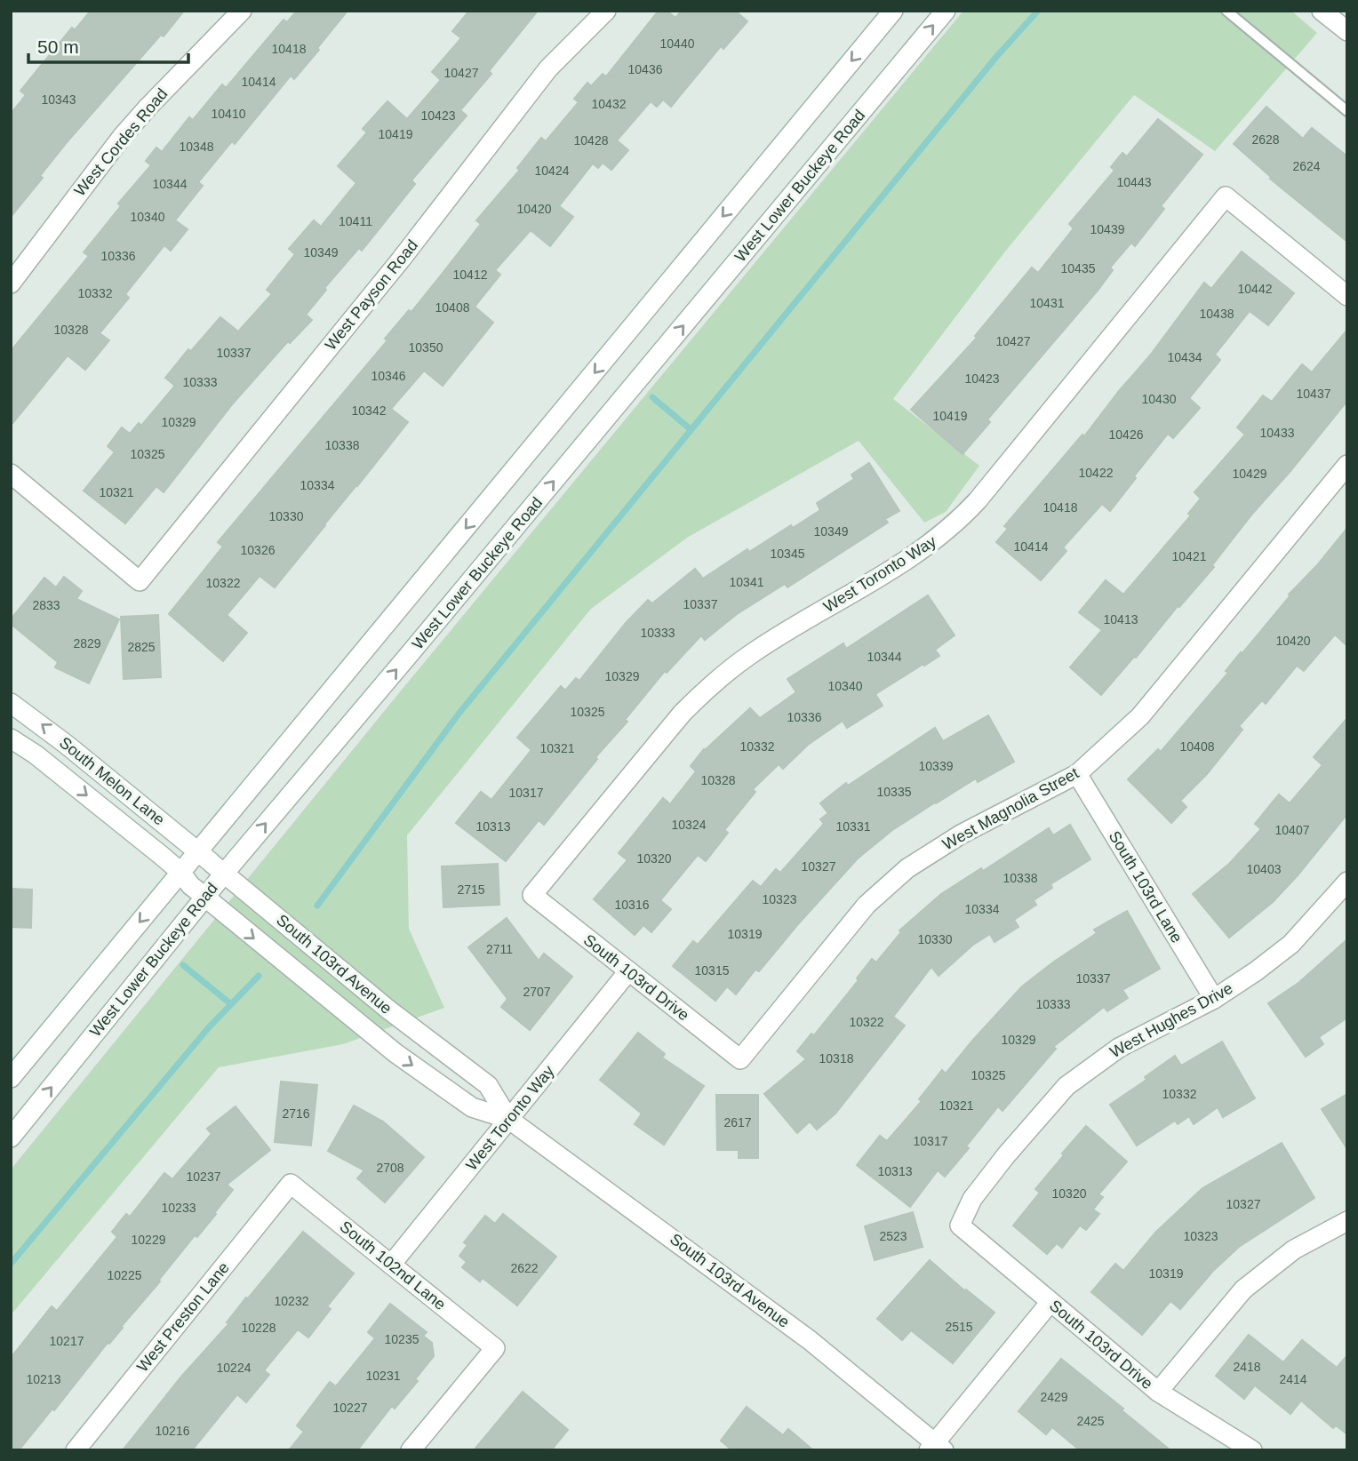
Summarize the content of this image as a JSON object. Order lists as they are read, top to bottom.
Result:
{
  "streets": {
    "street": [
      "West Cordes Road",
      "West Lower Buckeye Road",
      "West Payson Road",
      "West Toronto Way",
      "South Melon Lane",
      "West Magnolia Street",
      "South 103rd Lane",
      "South 103rd Avenue",
      "South 103rd Drive",
      "West Hughes Drive",
      "South 102nd Lane",
      "West Preston Lane"
    ]
  },
  "crossings": [
    ["West Lower Buckeye Road", "South Melon Lane"],
    ["West Lower Buckeye Road", "South 103rd Avenue"],
    ["West Toronto Way", "South 103rd Avenue"],
    ["West Toronto Way", "South 103rd Drive"],
    ["West Toronto Way", "South 102nd Lane"],
    ["South Melon Lane", "South 103rd Avenue"],
    ["West Magnolia Street", "South 103rd Lane"],
    ["West Magnolia Street", "South 103rd Drive"],
    ["South 103rd Lane", "West Hughes Drive"],
    ["South 103rd Drive", "West Hughes Drive"],
    ["South 102nd Lane", "West Preston Lane"]
  ],
  "house_numbers": [
    "10440",
    "10418",
    "10436",
    "10427",
    "10414",
    "10343",
    "10432",
    "10410",
    "10423",
    "10419",
    "2628",
    "10428",
    "10348",
    "2624",
    "10424",
    "10443",
    "10344",
    "10420",
    "10340",
    "10411",
    "10439",
    "10349",
    "10336",
    "10435",
    "10412",
    "10442",
    "10332",
    "10431",
    "10408",
    "10438",
    "10328",
    "10427",
    "10350",
    "10337",
    "10434",
    "10346",
    "10423",
    "10333",
    "10437",
    "10430",
    "10342",
    "10419",
    "10329",
    "10433",
    "10426",
    "10338",
    "10325",
    "10422",
    "10429",
    "10334",
    "10321",
    "10418",
    "10330",
    "10349",
    "10414",
    "10326",
    "10345",
    "10421",
    "10341",
    "10322",
    "10337",
    "2833",
    "10413",
    "10333",
    "10420",
    "2829",
    "2825",
    "10344",
    "10329",
    "10340",
    "10325",
    "10336",
    "10332",
    "10408",
    "10321",
    "10339",
    "10328",
    "10335",
    "10317",
    "10324",
    "10313",
    "10331",
    "10407",
    "10320",
    "10327",
    "10403",
    "10338",
    "2715",
    "10323",
    "10316",
    "10334",
    "10319",
    "10330",
    "2711",
    "10315",
    "10337",
    "2707",
    "10333",
    "10322",
    "10329",
    "10318",
    "10325",
    "10332",
    "10321",
    "2716",
    "2617",
    "10317",
    "2708",
    "10313",
    "10237",
    "10320",
    "10327",
    "10233",
    "2523",
    "10323",
    "10229",
    "2622",
    "10319",
    "10225",
    "10232",
    "2515",
    "10228",
    "10235",
    "10217",
    "2418",
    "10224",
    "10231",
    "10213",
    "2414",
    "2429",
    "10227",
    "2425",
    "10216"
  ],
  "scale_bar": "50 m"
}
